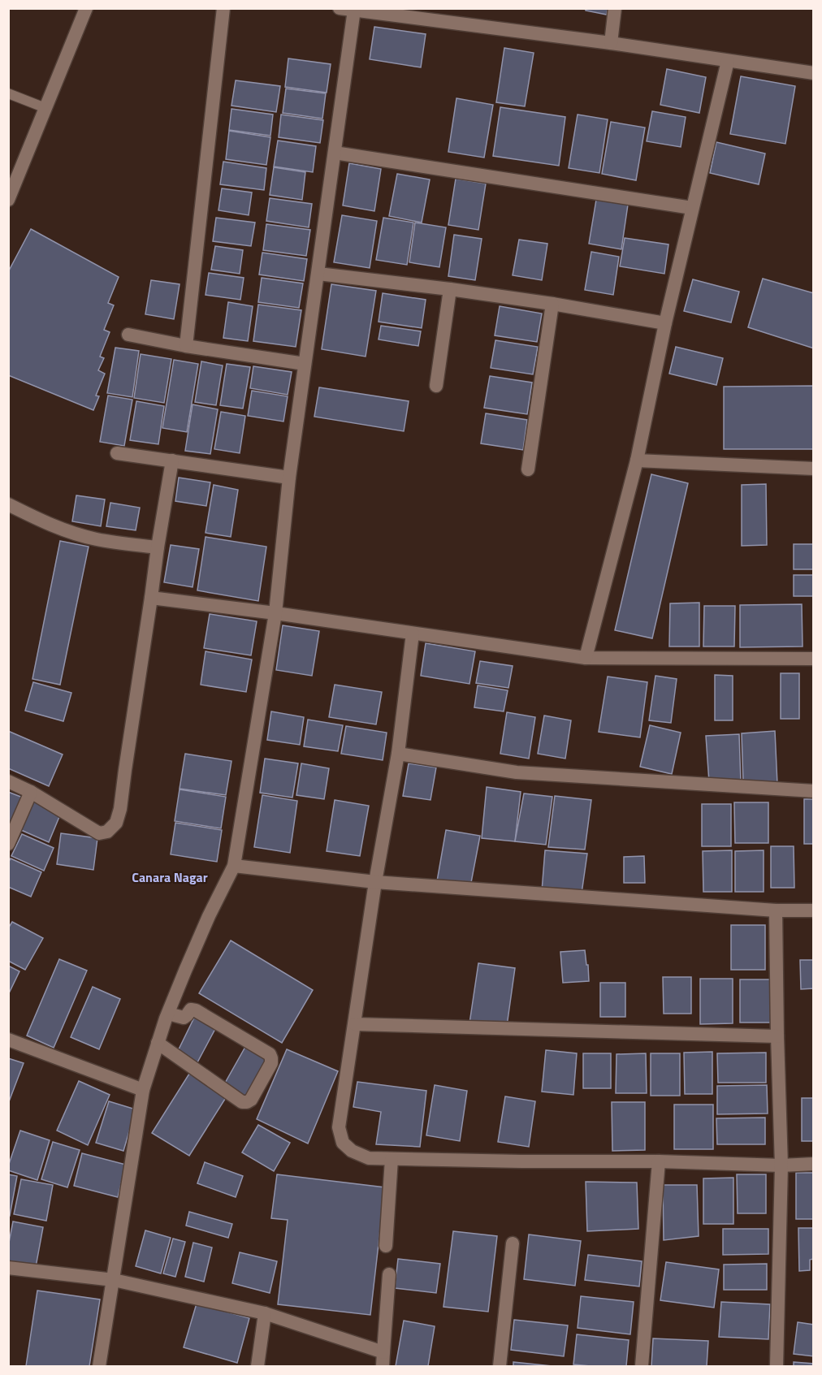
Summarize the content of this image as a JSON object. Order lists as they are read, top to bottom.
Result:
{
  "districts": ["Canara Nagar"]
}
